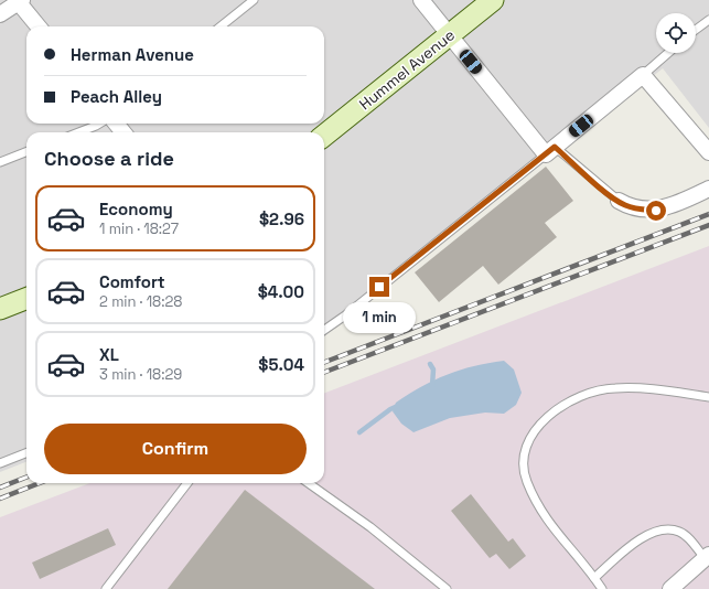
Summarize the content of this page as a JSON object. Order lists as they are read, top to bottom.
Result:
{
  "streets": {
    "main road": ["Hummel Avenue"]
  },
  "page": {
    "banner": ["Herman Avenue", "Peach Alley"],
    "heading": "Choose a ride",
    "list": [
      {
        "name": "Economy",
        "note": "1 min · 18:27",
        "value": "$2.96"
      },
      {
        "name": "Comfort",
        "note": "2 min · 18:28",
        "value": "$4.00"
      },
      {
        "name": "XL",
        "note": "3 min · 18:29",
        "value": "$5.04"
      }
    ],
    "bubble": "1 min",
    "buttons": "Confirm"
  }
}
